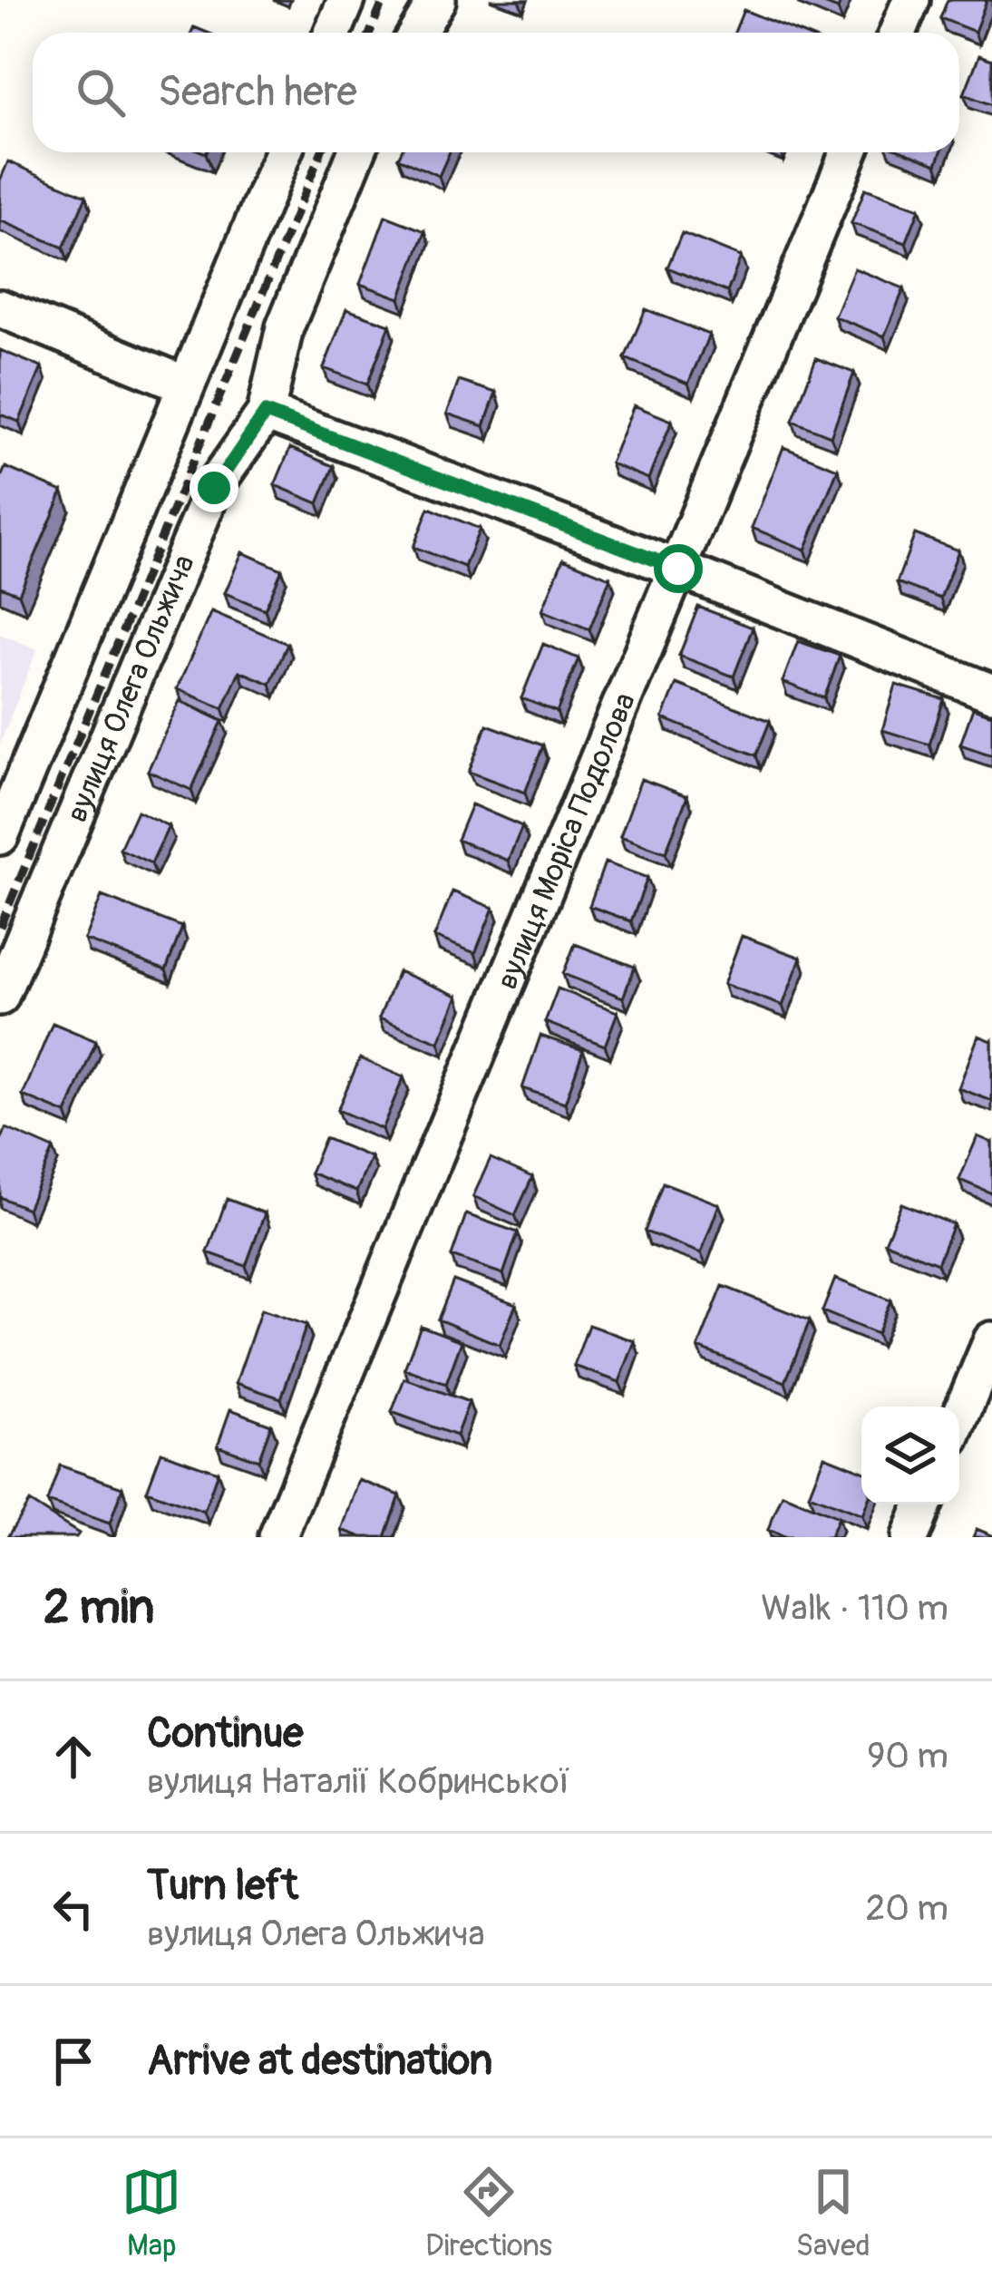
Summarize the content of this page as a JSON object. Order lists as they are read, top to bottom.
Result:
{
  "streets": {
    "street": ["вулиця Олега Ольжича", "вулиця Моріса Подолова"]
  },
  "page": {
    "search": "Search here",
    "heading": ["2 min", "Walk · 110 m"],
    "list": [
      ["Continue", "вулиця Наталії Кобринської", "90 m"],
      ["Turn left", "вулиця Олега Ольжича", "20 m"],
      "Arrive at destination"
    ],
    "nav": ["Map", "Directions", "Saved"]
  }
}
